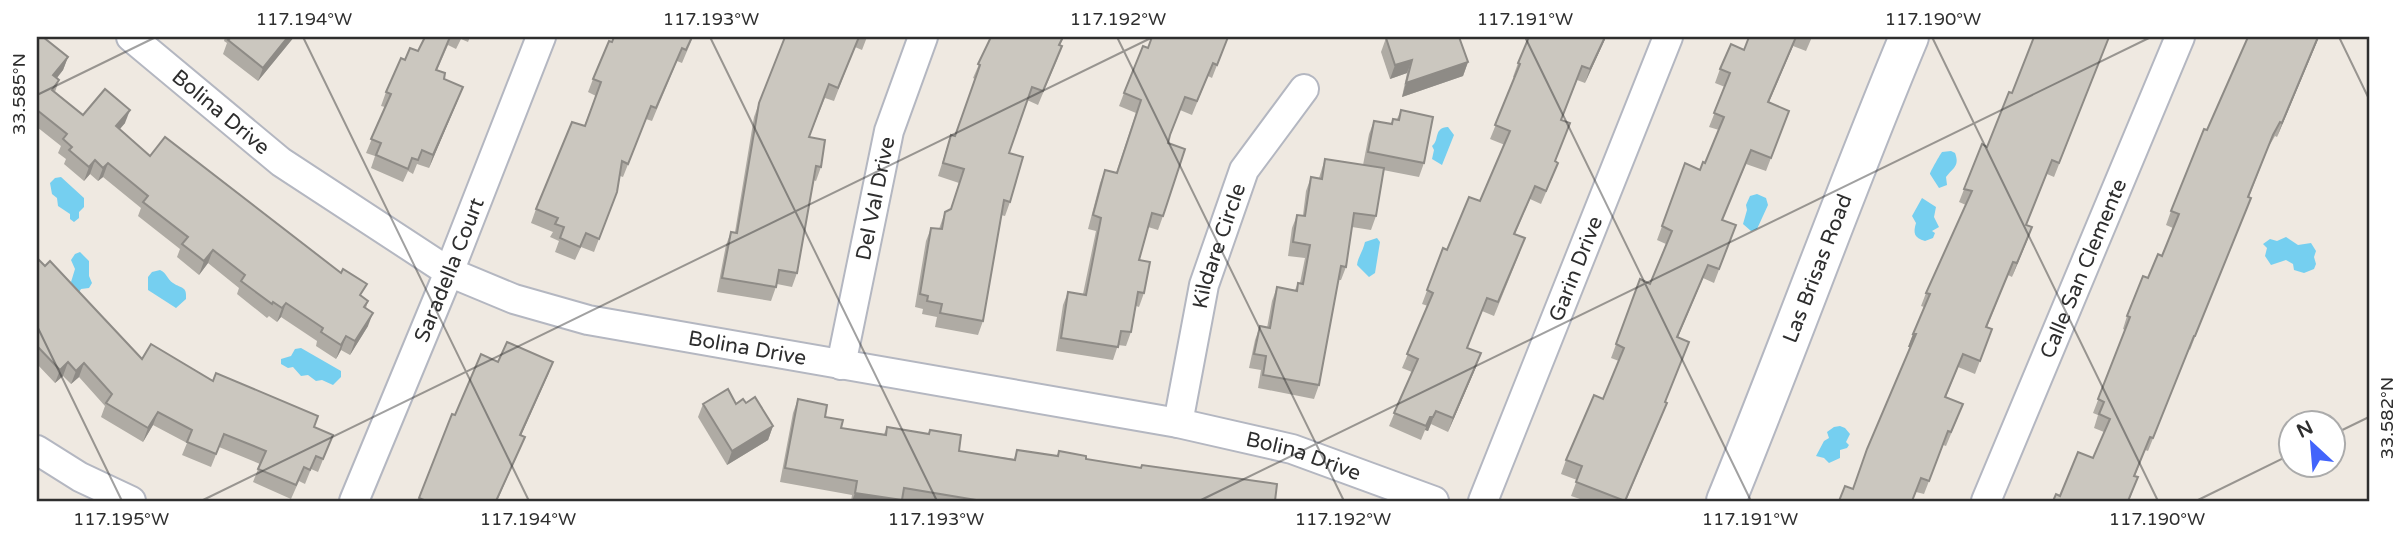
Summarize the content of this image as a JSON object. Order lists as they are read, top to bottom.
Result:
{
  "streets": {
    "street": [
      "Bolina Drive",
      "Del Val Drive",
      "Kildare Circle",
      "Garin Drive",
      "Las Brisas Road",
      "Calle San Clemente",
      "Saradella Court"
    ]
  },
  "crossings": [
    ["Bolina Drive", "Del Val Drive"],
    ["Bolina Drive", "Kildare Circle"],
    ["Bolina Drive", "Saradella Court"]
  ],
  "north": "top left",
  "coordinates": [
    "117.194°W",
    "117.193°W",
    "117.192°W",
    "117.191°W",
    "117.190°W",
    "33.585°N",
    "33.582°N",
    "117.195°W"
  ]
}
